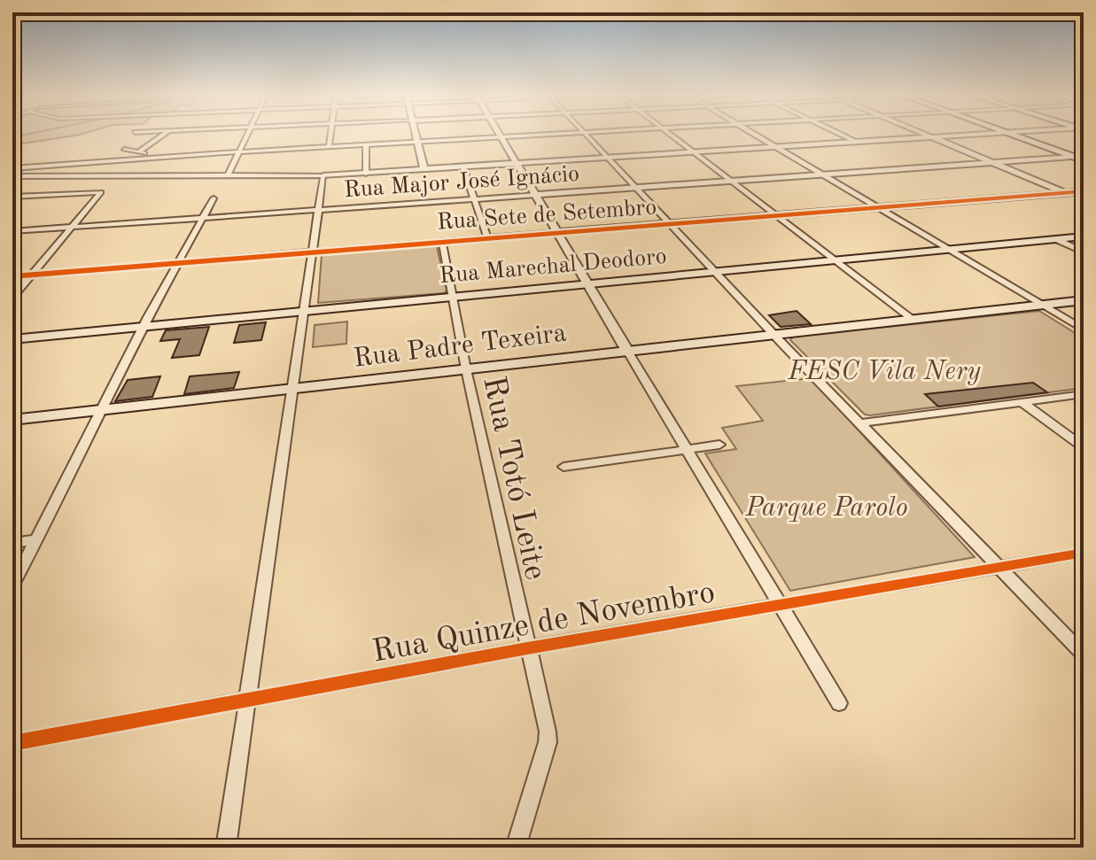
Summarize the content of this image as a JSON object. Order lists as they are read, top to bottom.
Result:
{
  "streets": {
    "main road": ["Rua Marechal Deodoro", "Rua Padre Texeira"],
    "street": [
      "Rua Major José Ignácio",
      "Rua Sete de Setembro",
      "Rua Totó Leite",
      "Rua Quinze de Novembro"
    ]
  },
  "crossings": [
    ["Rua Sete de Setembro", "Rua Totó Leite"],
    ["Rua Marechal Deodoro", "Rua Totó Leite"],
    ["Rua Padre Texeira", "Rua Totó Leite"],
    ["Rua Totó Leite", "Rua Quinze de Novembro"]
  ],
  "parks": ["FESC Vila Nery", "Parque Parolo"]
}
